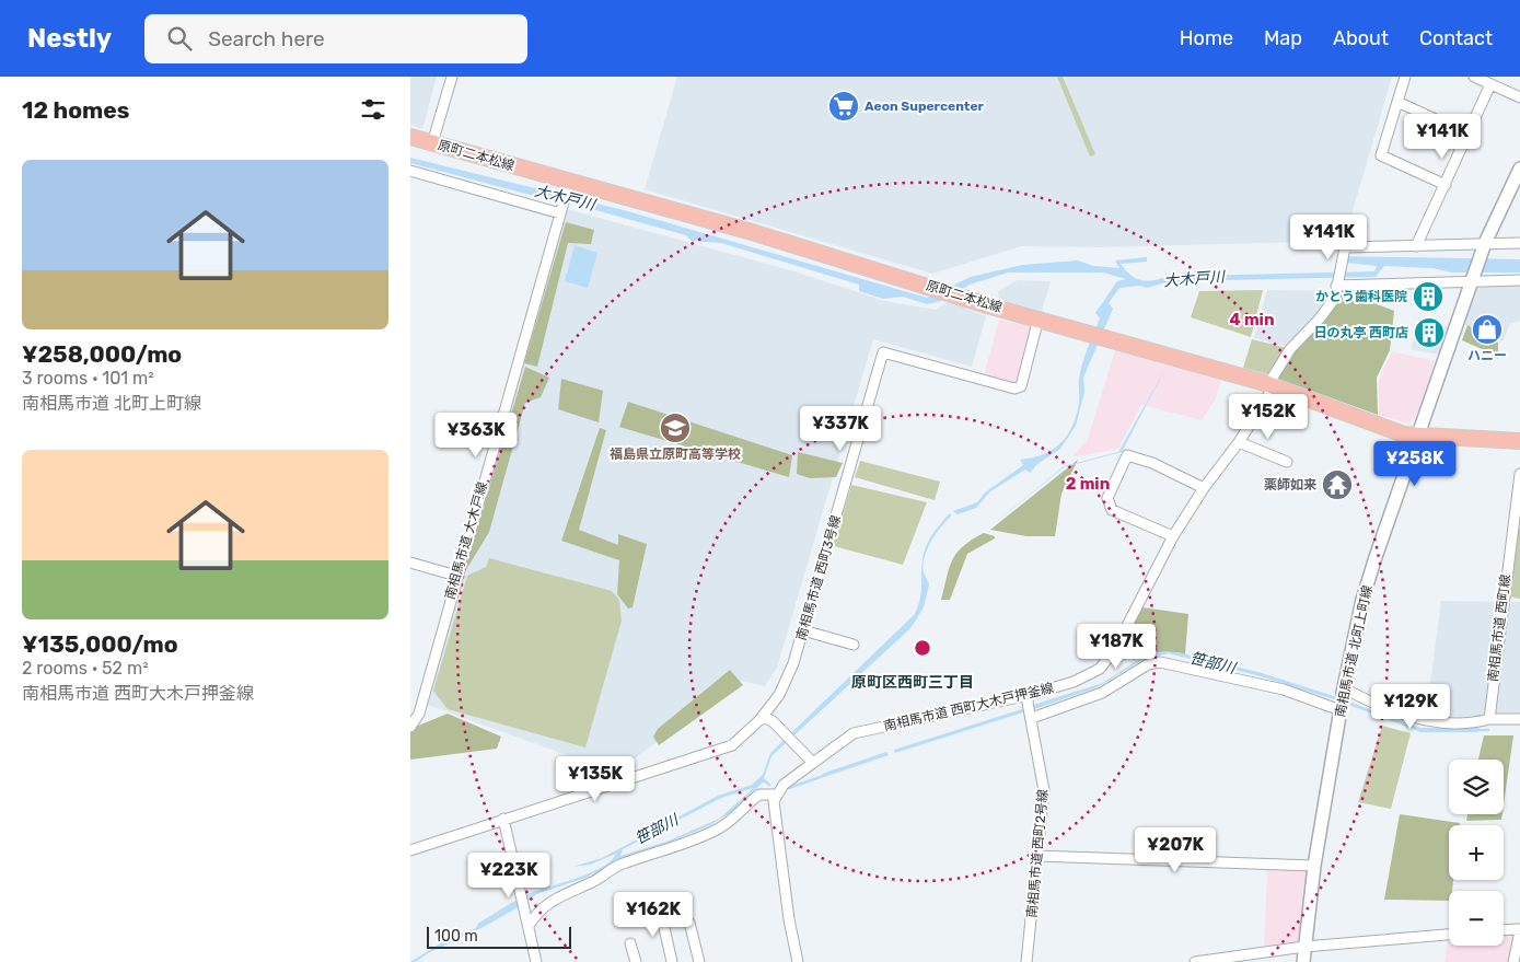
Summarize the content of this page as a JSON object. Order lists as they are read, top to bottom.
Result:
{
  "streets": {
    "main road": ["原町二本松線"],
    "street": [
      "南相馬市道 大木戸線",
      "南相馬市道 西町3号線",
      "南相馬市道 西町線",
      "南相馬市道 北町上町線",
      "南相馬市道 西町大木戸押釜線",
      "南相馬市道 西町2号線"
    ]
  },
  "crossings": [
    ["原町二本松線", "南相馬市道 大木戸線"],
    ["原町二本松線", "南相馬市道 西町3号線"],
    ["原町二本松線", "南相馬市道 北町上町線"],
    ["原町二本松線", "南相馬市道 西町大木戸押釜線"],
    ["南相馬市道 西町大木戸押釜線", "南相馬市道 西町2号線"]
  ],
  "districts": ["原町区西町三丁目"],
  "water": ["大木戸川", "笹部川"],
  "places": {
    "supermarket": ["Aeon Supercenter"],
    "building": ["かとう歯科医院", "日の丸亭 西町店"],
    "shop": ["ハニー"],
    "school or university": ["福島県立原町高等学校"],
    "temple": ["薬師如来"]
  },
  "scale_bar": "100 m",
  "page": {
    "header": "Nestly",
    "search": "Search here",
    "nav": [
      "Home",
      "Map",
      "About",
      "Contact"
    ],
    "heading": "12 homes",
    "price": [
      "¥141K",
      "¥141K",
      "¥152K",
      "¥337K",
      "¥363K",
      "¥258K",
      "¥187K",
      "¥129K",
      "¥135K",
      "¥207K",
      "¥223K",
      "¥162K"
    ],
    "list": [
      {
        "name": "¥258,000/mo",
        "note": "3 rooms · 101 m² · 南相馬市道 北町上町線"
      },
      {
        "name": "¥135,000/mo",
        "note": "2 rooms · 52 m² · 南相馬市道 西町大木戸押釜線"
      }
    ],
    "map_buttons": ["+", "−"],
    "scale": "100 m"
  },
  "rings": ["4 min", "2 min"]
}
